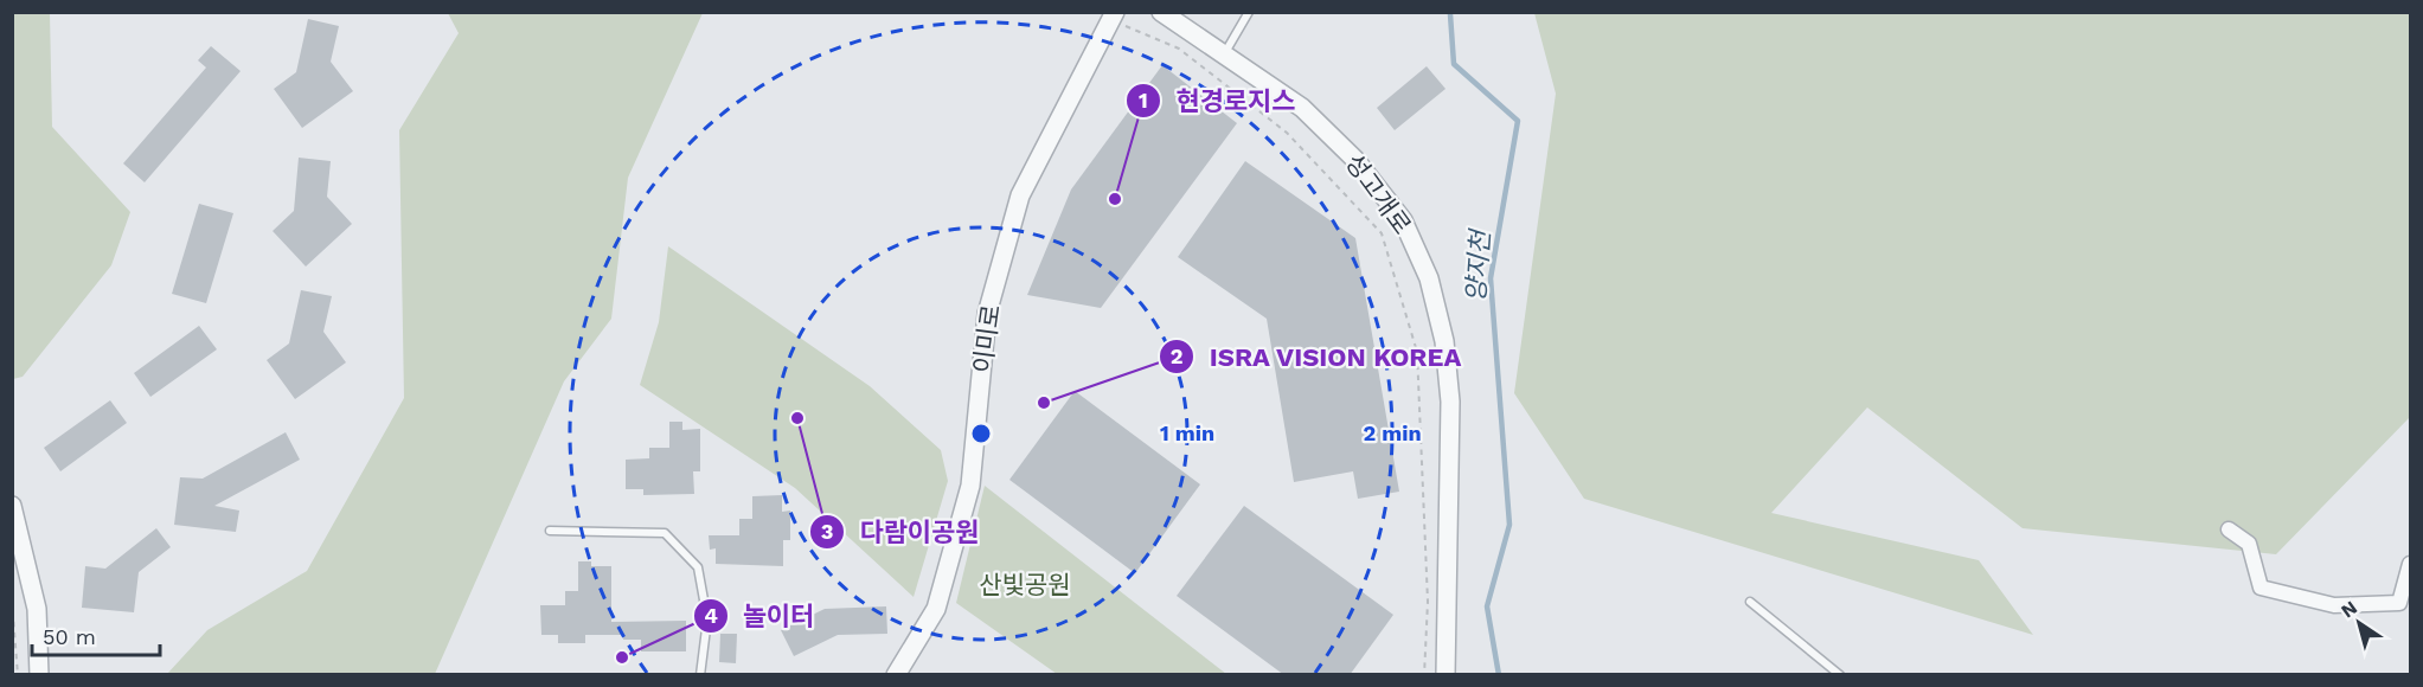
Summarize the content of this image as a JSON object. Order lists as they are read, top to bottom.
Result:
{
  "streets": {
    "street": ["성고개로", "이미로"]
  },
  "water": ["양지천"],
  "parks": ["산빛공원"],
  "places": [
    "현경로지스",
    "ISRA VISION KOREA",
    "다람이공원",
    "놀이터"
  ],
  "scale_bar": "50 m",
  "north": "top left",
  "rings": ["1 min", "2 min"]
}
